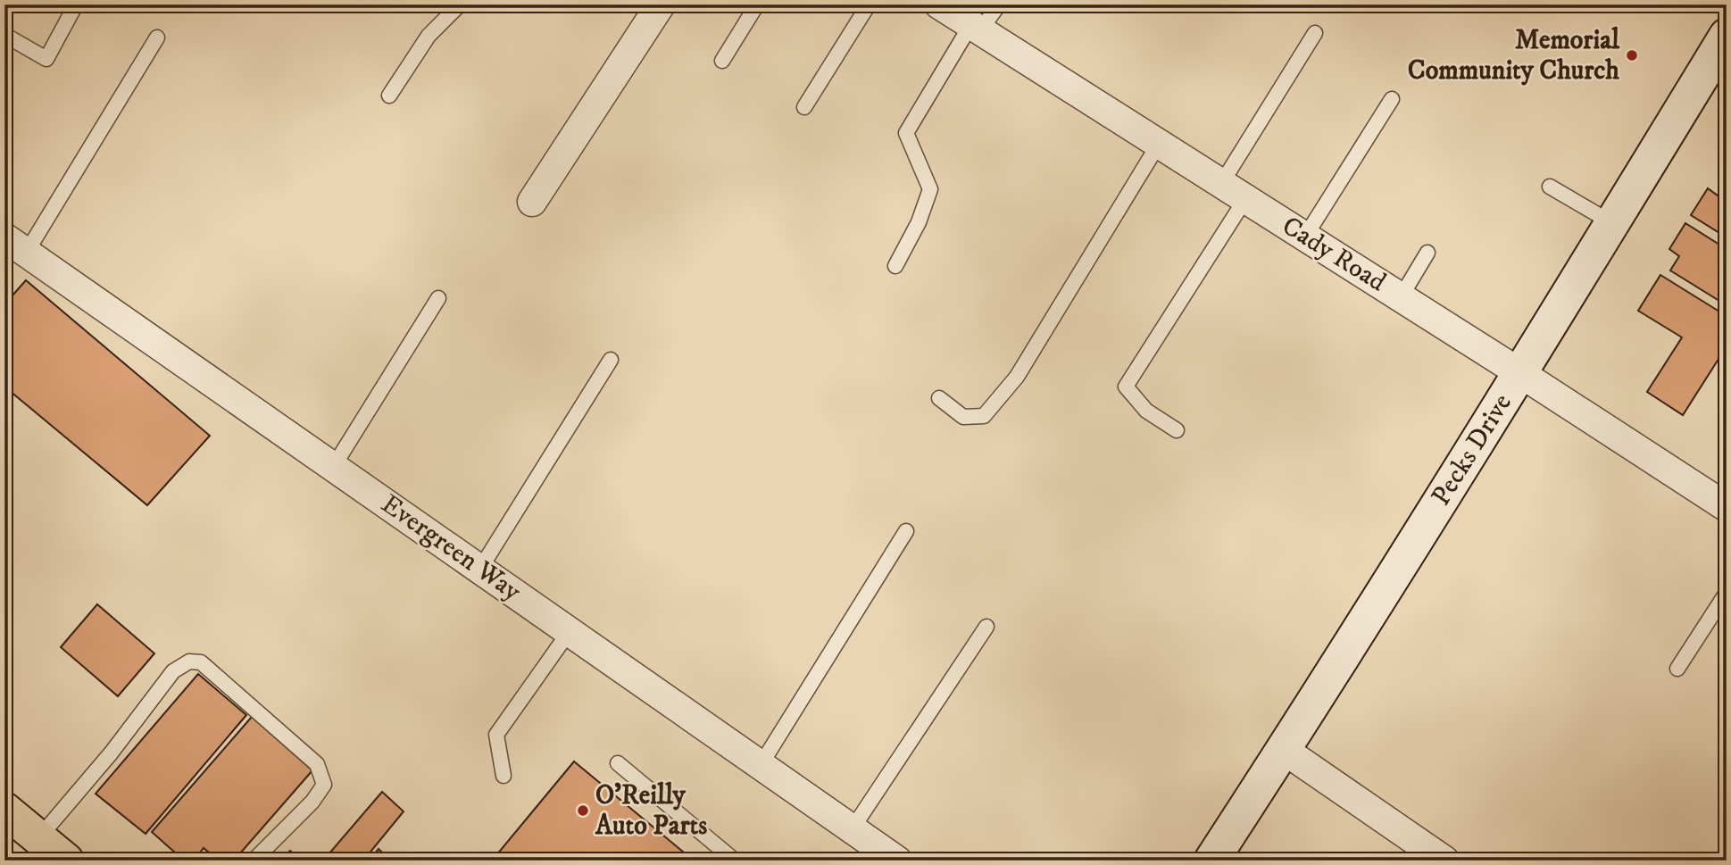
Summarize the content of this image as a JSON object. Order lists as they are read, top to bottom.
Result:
{
  "streets": {
    "street": ["Cady Road", "Pecks Drive", "Evergreen Way"]
  },
  "crossings": [
    ["Cady Road", "Pecks Drive"]
  ],
  "places": ["Memorial Community Church", "O'Reilly Auto Parts"]
}
